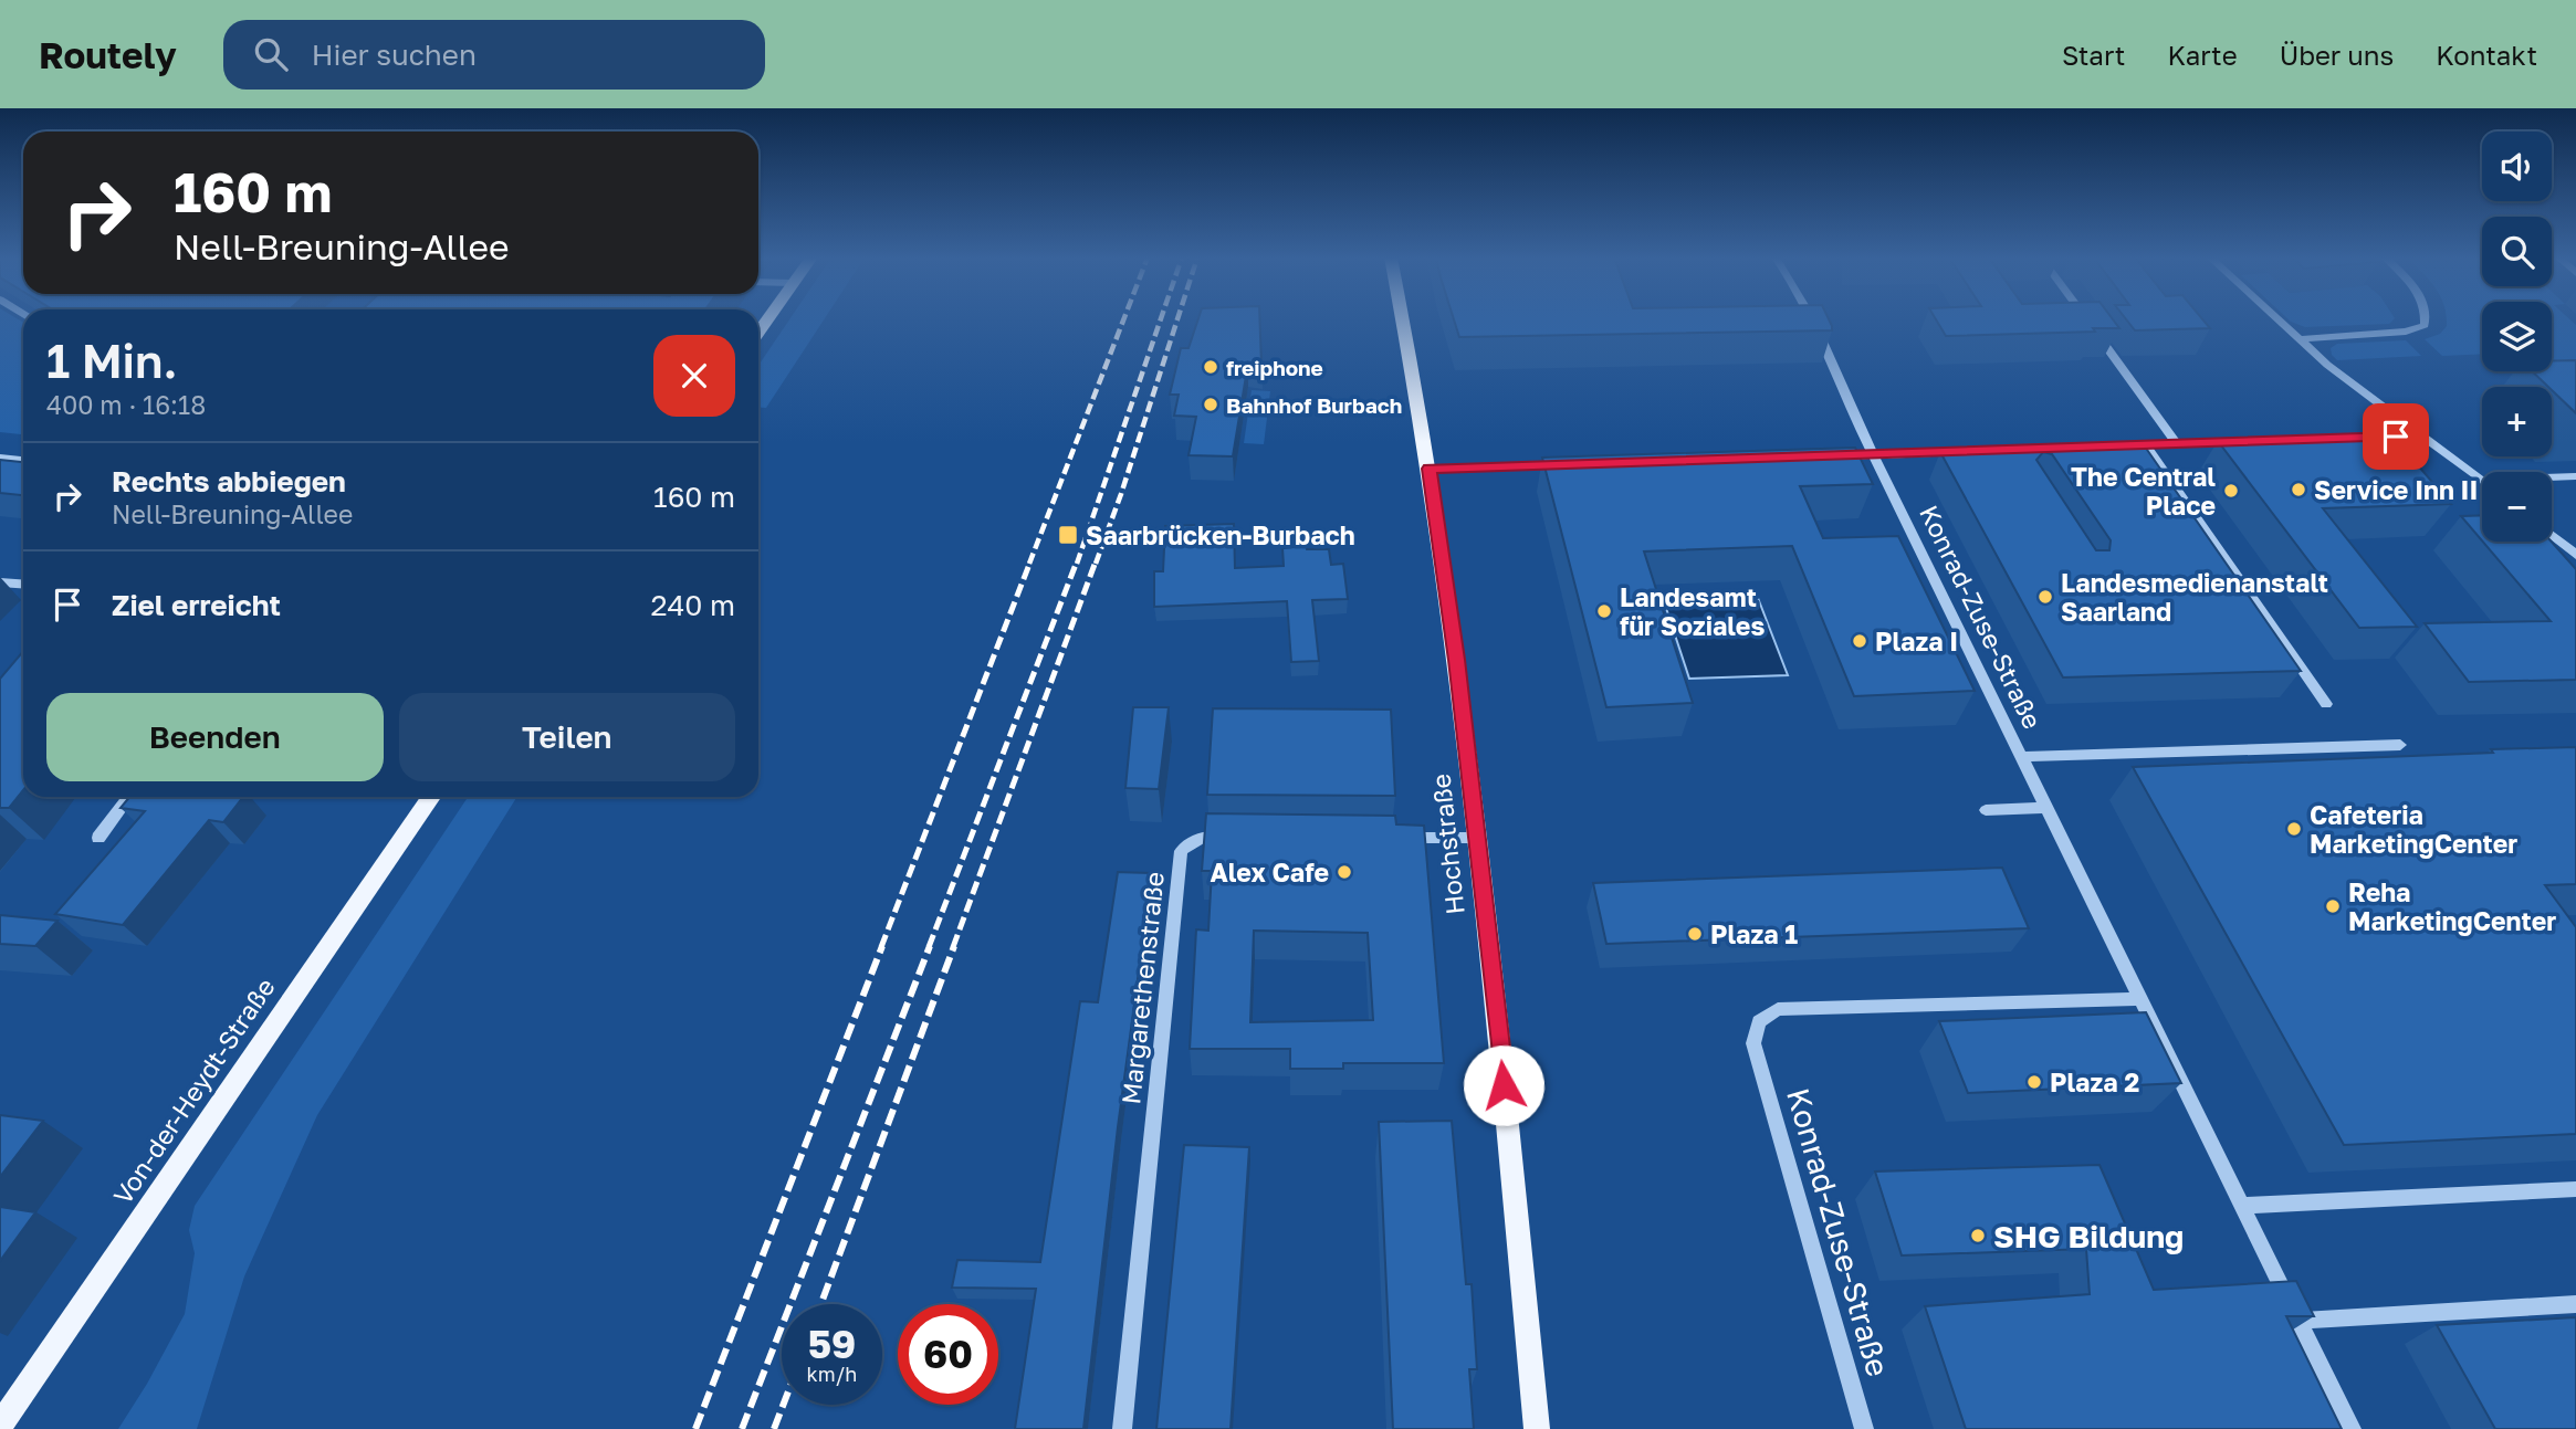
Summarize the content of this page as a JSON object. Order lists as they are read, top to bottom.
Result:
{
  "streets": {
    "main road": ["Hochstraße", "Von-der-Heydt-Straße"],
    "street": ["Konrad-Zuse-Straße", "Margarethenstraße"]
  },
  "places": {
    "other": [
      "freiphone",
      "Bahnhof Burbach",
      "Service Inn II",
      "The Central Place",
      "Landesmedienanstalt Saarland",
      "Landesamt für Soziales",
      "Plaza I",
      "Cafeteria MarketingCenter",
      "Alex Cafe",
      "Reha MarketingCenter",
      "Plaza 1",
      "Plaza 2",
      "SHG Bildung"
    ],
    "transit": ["Saarbrücken-Burbach"]
  },
  "page": {
    "header": "Routely",
    "search": "Hier suchen",
    "nav": [
      "Start",
      "Karte",
      "Über uns",
      "Kontakt"
    ],
    "map_buttons": ["+", "−"],
    "turn": ["160 m", "Nell-Breuning-Allee"],
    "heading": ["1 Min.", "400 m · 16:18"],
    "list": [
      {
        "name": "Rechts abbiegen",
        "note": "Nell-Breuning-Allee",
        "value": "160 m"
      },
      {
        "name": "Ziel erreicht",
        "value": "240 m"
      }
    ],
    "buttons": ["Beenden", "Teilen"],
    "speed": "59 km/h",
    "limit": "60"
  }
}
